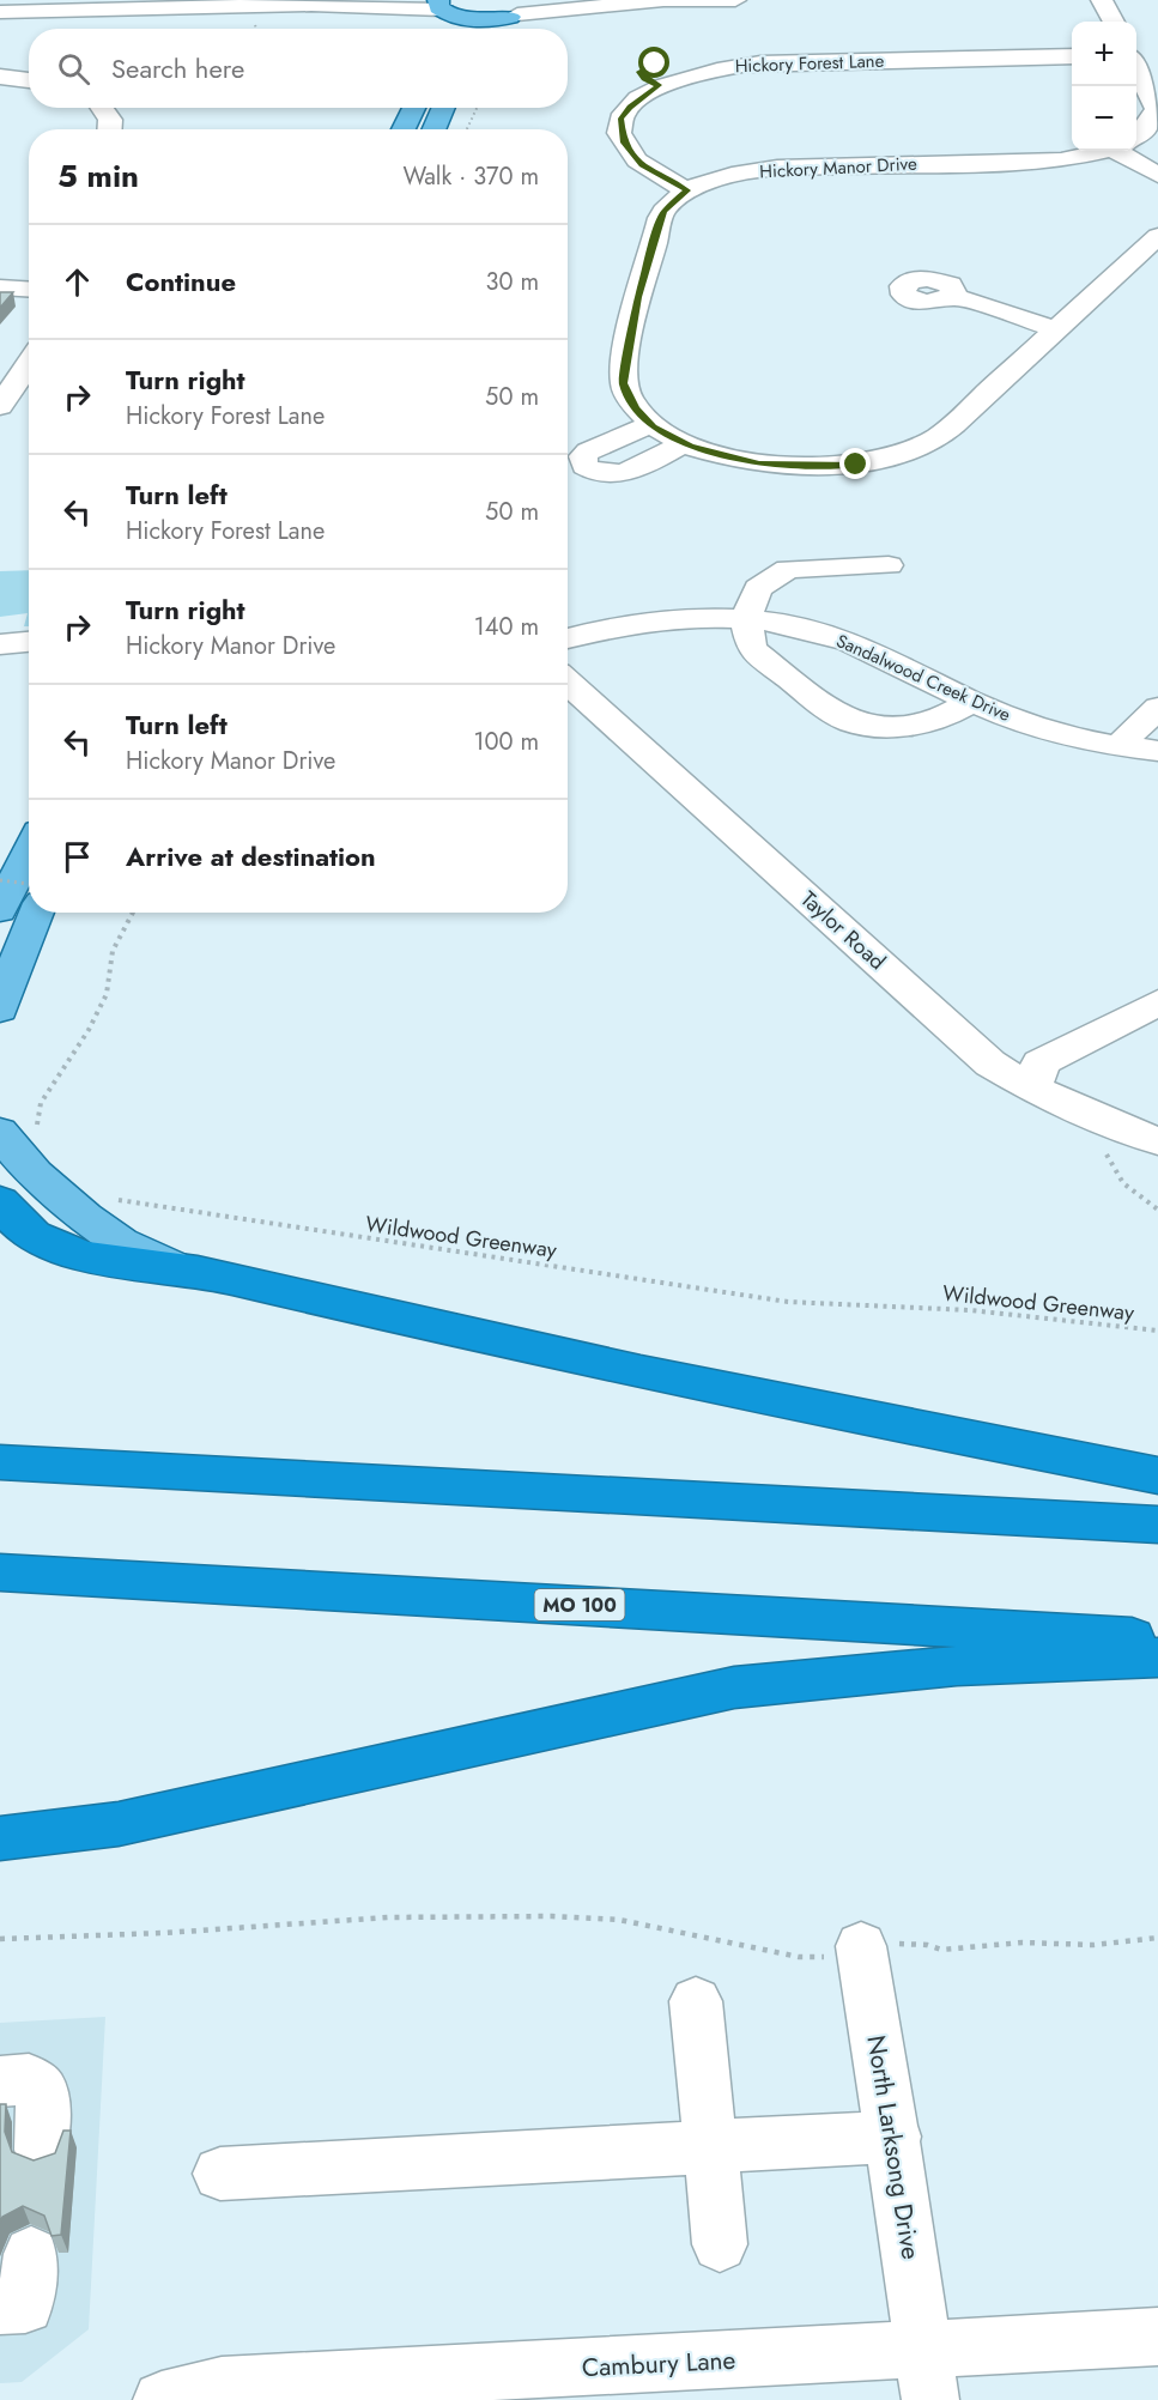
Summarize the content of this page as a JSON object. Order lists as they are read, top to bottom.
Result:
{
  "streets": {
    "highway": ["MO 100"],
    "street": [
      "Hickory Forest Lane",
      "Hickory Manor Drive",
      "Sandalwood Creek Drive",
      "Taylor Road",
      "North Larksong Drive",
      "Cambury Lane"
    ],
    "path": ["Wildwood Greenway"]
  },
  "crossings": [
    ["Hickory Forest Lane", "Hickory Manor Drive"],
    ["North Larksong Drive", "Cambury Lane"]
  ],
  "page": {
    "map_buttons": ["+", "−"],
    "search": "Search here",
    "heading": ["5 min", "Walk · 370 m"],
    "list": [
      ["Continue", "30 m"],
      ["Turn right", "Hickory Forest Lane", "50 m"],
      ["Turn left", "Hickory Forest Lane", "50 m"],
      ["Turn right", "Hickory Manor Drive", "140 m"],
      ["Turn left", "Hickory Manor Drive", "100 m"],
      "Arrive at destination"
    ]
  }
}
